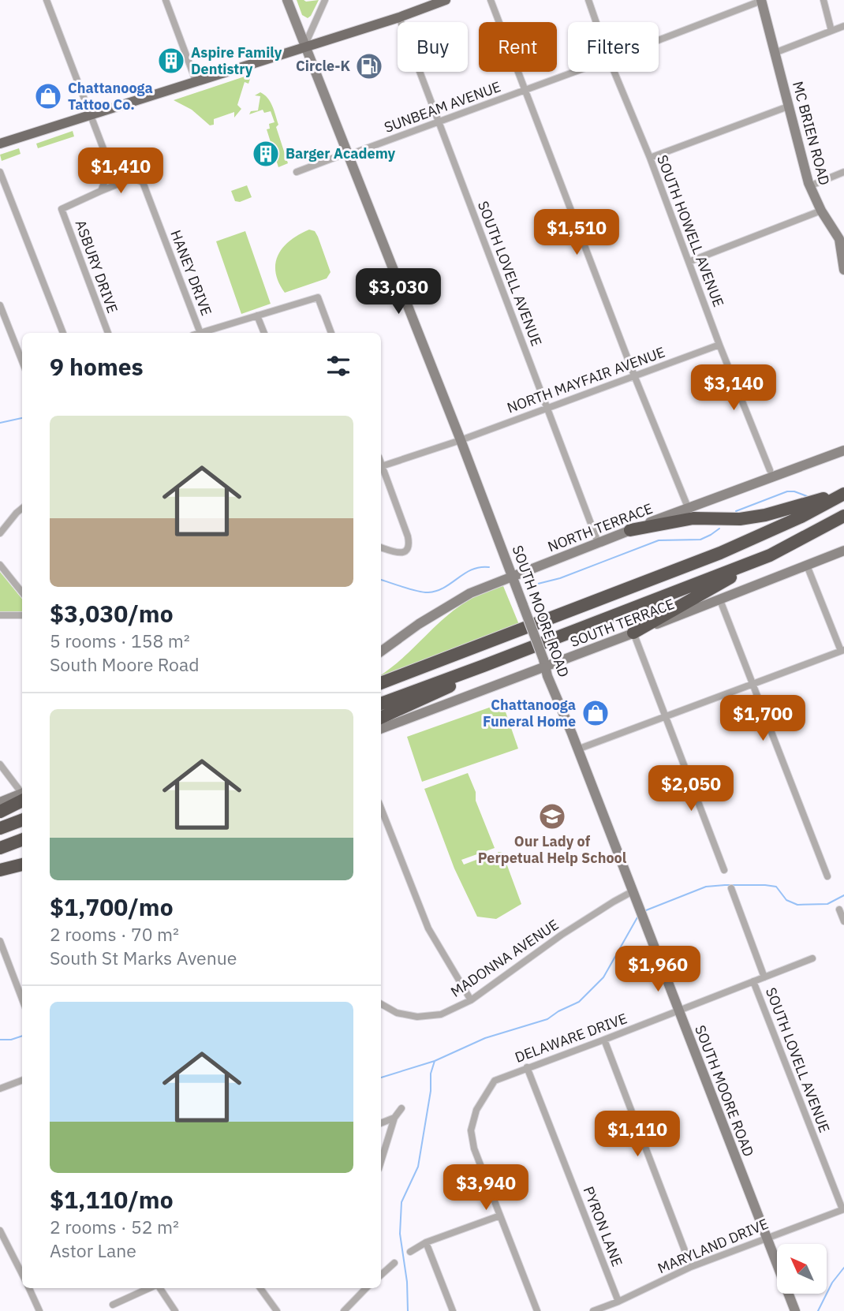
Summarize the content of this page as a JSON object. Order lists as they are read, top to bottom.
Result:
{
  "streets": {
    "main road": [
      "MC BRIEN ROAD",
      "NORTH TERRACE",
      "SOUTH MOORE ROAD",
      "SOUTH TERRACE"
    ],
    "street": [
      "SUNBEAM AVENUE",
      "SOUTH HOWELL AVENUE",
      "ASBURY DRIVE",
      "HANEY DRIVE",
      "SOUTH LOVELL AVENUE",
      "NORTH MAYFAIR AVENUE",
      "MADONNA AVENUE",
      "DELAWARE DRIVE",
      "PYRON LANE",
      "MARYLAND DRIVE"
    ]
  },
  "crossings": [
    ["SUNBEAM AVENUE", "MC BRIEN ROAD"],
    ["SUNBEAM AVENUE", "SOUTH LOVELL AVENUE"],
    ["SUNBEAM AVENUE", "SOUTH MOORE ROAD"],
    ["SOUTH HOWELL AVENUE", "NORTH MAYFAIR AVENUE"],
    ["SOUTH LOVELL AVENUE", "NORTH MAYFAIR AVENUE"],
    ["SOUTH LOVELL AVENUE", "DELAWARE DRIVE"],
    ["SOUTH LOVELL AVENUE", "MARYLAND DRIVE"],
    ["NORTH MAYFAIR AVENUE", "SOUTH MOORE ROAD"],
    ["NORTH TERRACE", "SOUTH MOORE ROAD"],
    ["SOUTH MOORE ROAD", "SOUTH TERRACE"],
    ["SOUTH MOORE ROAD", "MADONNA AVENUE"],
    ["SOUTH MOORE ROAD", "DELAWARE DRIVE"],
    ["SOUTH MOORE ROAD", "MARYLAND DRIVE"],
    ["DELAWARE DRIVE", "PYRON LANE"],
    ["PYRON LANE", "MARYLAND DRIVE"]
  ],
  "places": {
    "building": ["Aspire Family Dentistry", "Barger Academy"],
    "fuel station": ["Circle-K"],
    "shop": ["Chattanooga Tattoo Co.", "Chattanooga Funeral Home"],
    "school or university": ["Our Lady of Perpetual Help School"]
  },
  "north": "top left",
  "page": {
    "chip": ["Buy", "Rent", "Filters"],
    "price": [
      "$1,410",
      "$1,510",
      "$3,030",
      "$3,140",
      "$1,700",
      "$2,050",
      "$1,960",
      "$1,110",
      "$3,940"
    ],
    "heading": "9 homes",
    "list": [
      {
        "name": "$3,030/mo",
        "note": "5 rooms · 158 m² · South Moore Road"
      },
      {
        "name": "$1,700/mo",
        "note": "2 rooms · 70 m² · South St Marks Avenue"
      },
      {
        "name": "$1,110/mo",
        "note": "2 rooms · 52 m² · Astor Lane"
      }
    ]
  }
}
